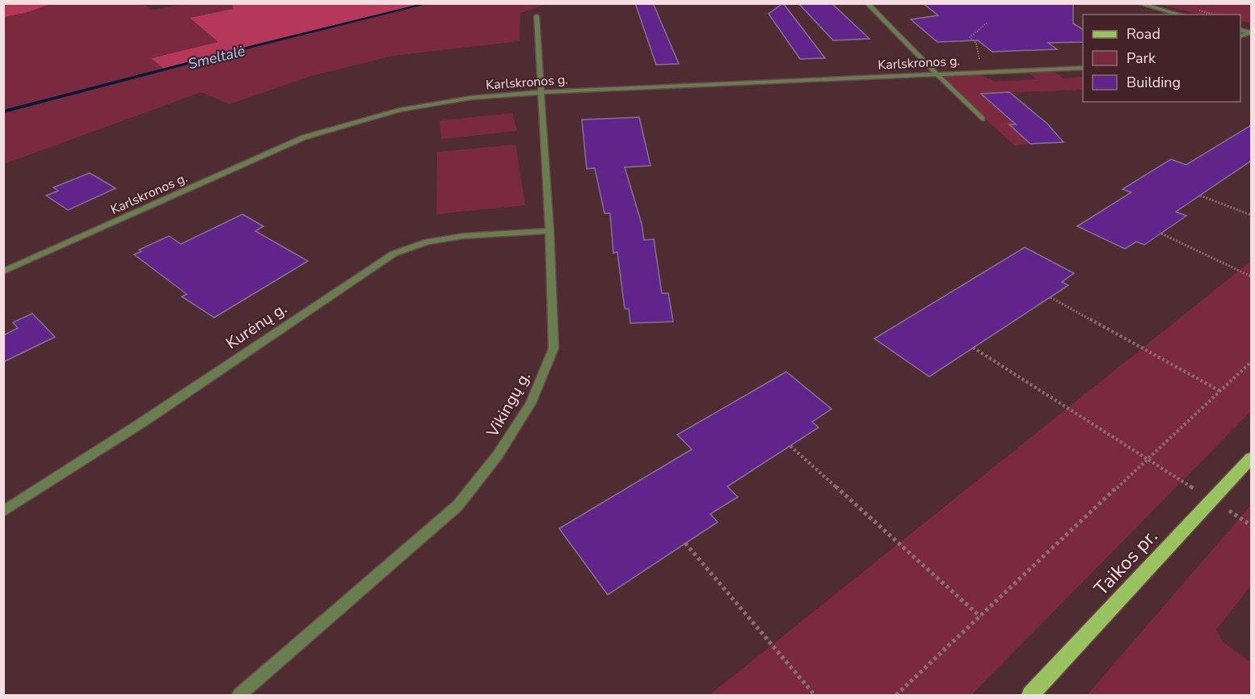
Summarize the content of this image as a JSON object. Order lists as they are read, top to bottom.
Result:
{
  "streets": {
    "main road": ["Taikos pr."],
    "street": ["Karlskronos g.", "Kurėnų g.", "Vikingų g."]
  },
  "crossings": [
    ["Karlskronos g.", "Vikingų g."],
    ["Kurėnų g.", "Vikingų g."]
  ],
  "water": ["Smeltalė"],
  "legend": ["Road", "Park", "Building"]
}
